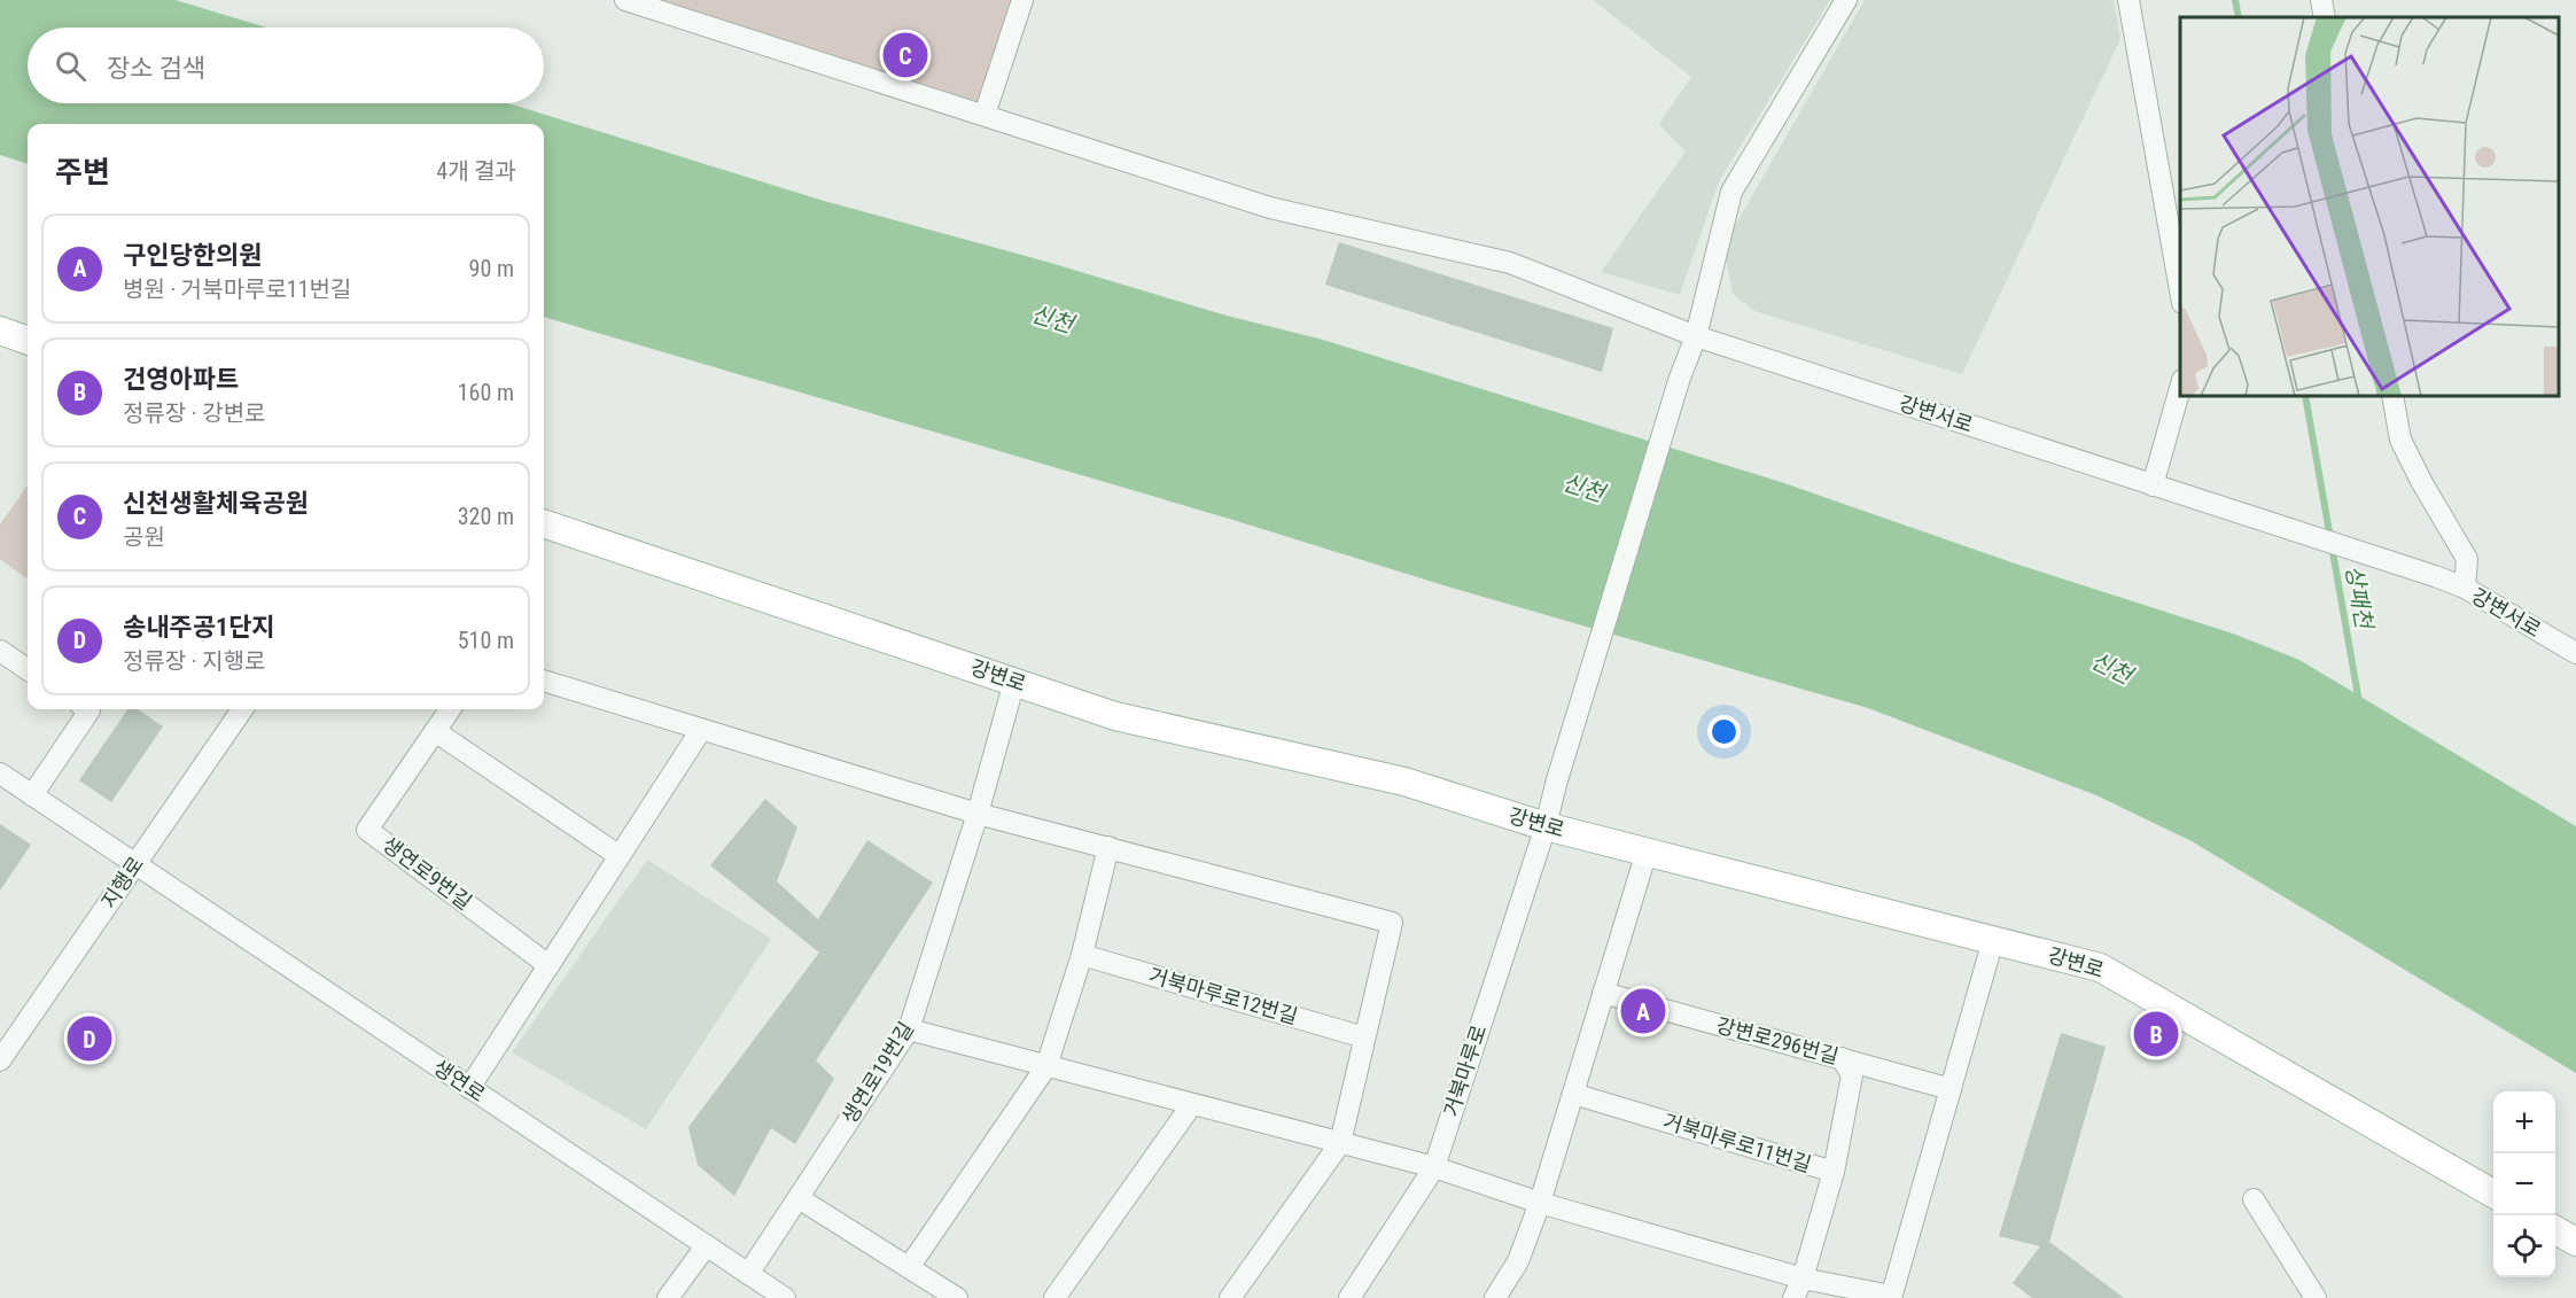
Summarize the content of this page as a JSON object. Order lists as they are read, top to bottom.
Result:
{
  "streets": {
    "main road": ["강변로"],
    "street": [
      "강변서로",
      "생연로9번길",
      "지행로",
      "거북마루로12번길",
      "강변로296번길",
      "거북마루로",
      "생연로19번길",
      "생연로",
      "거북마루로11번길"
    ]
  },
  "crossings": [
    ["강변서로", "거북마루로"],
    ["강변로", "거북마루로"],
    ["강변로", "생연로19번길"],
    ["지행로", "생연로"],
    ["생연로19번길", "생연로"]
  ],
  "water": ["신천", "상패천"],
  "page": {
    "search": "장소 검색",
    "pins": [
      "C",
      "A",
      "B",
      "D"
    ],
    "heading": ["주변", "4개 결과"],
    "list": [
      {
        "mark": "A",
        "name": "구인당한의원",
        "note": "병원 · 거북마루로11번길",
        "value": "90 m"
      },
      {
        "mark": "B",
        "name": "건영아파트",
        "note": "정류장 · 강변로",
        "value": "160 m"
      },
      {
        "mark": "C",
        "name": "신천생활체육공원",
        "note": "공원",
        "value": "320 m"
      },
      {
        "mark": "D",
        "name": "송내주공1단지",
        "note": "정류장 · 지행로",
        "value": "510 m"
      }
    ],
    "map_buttons": ["+", "−"]
  }
}
